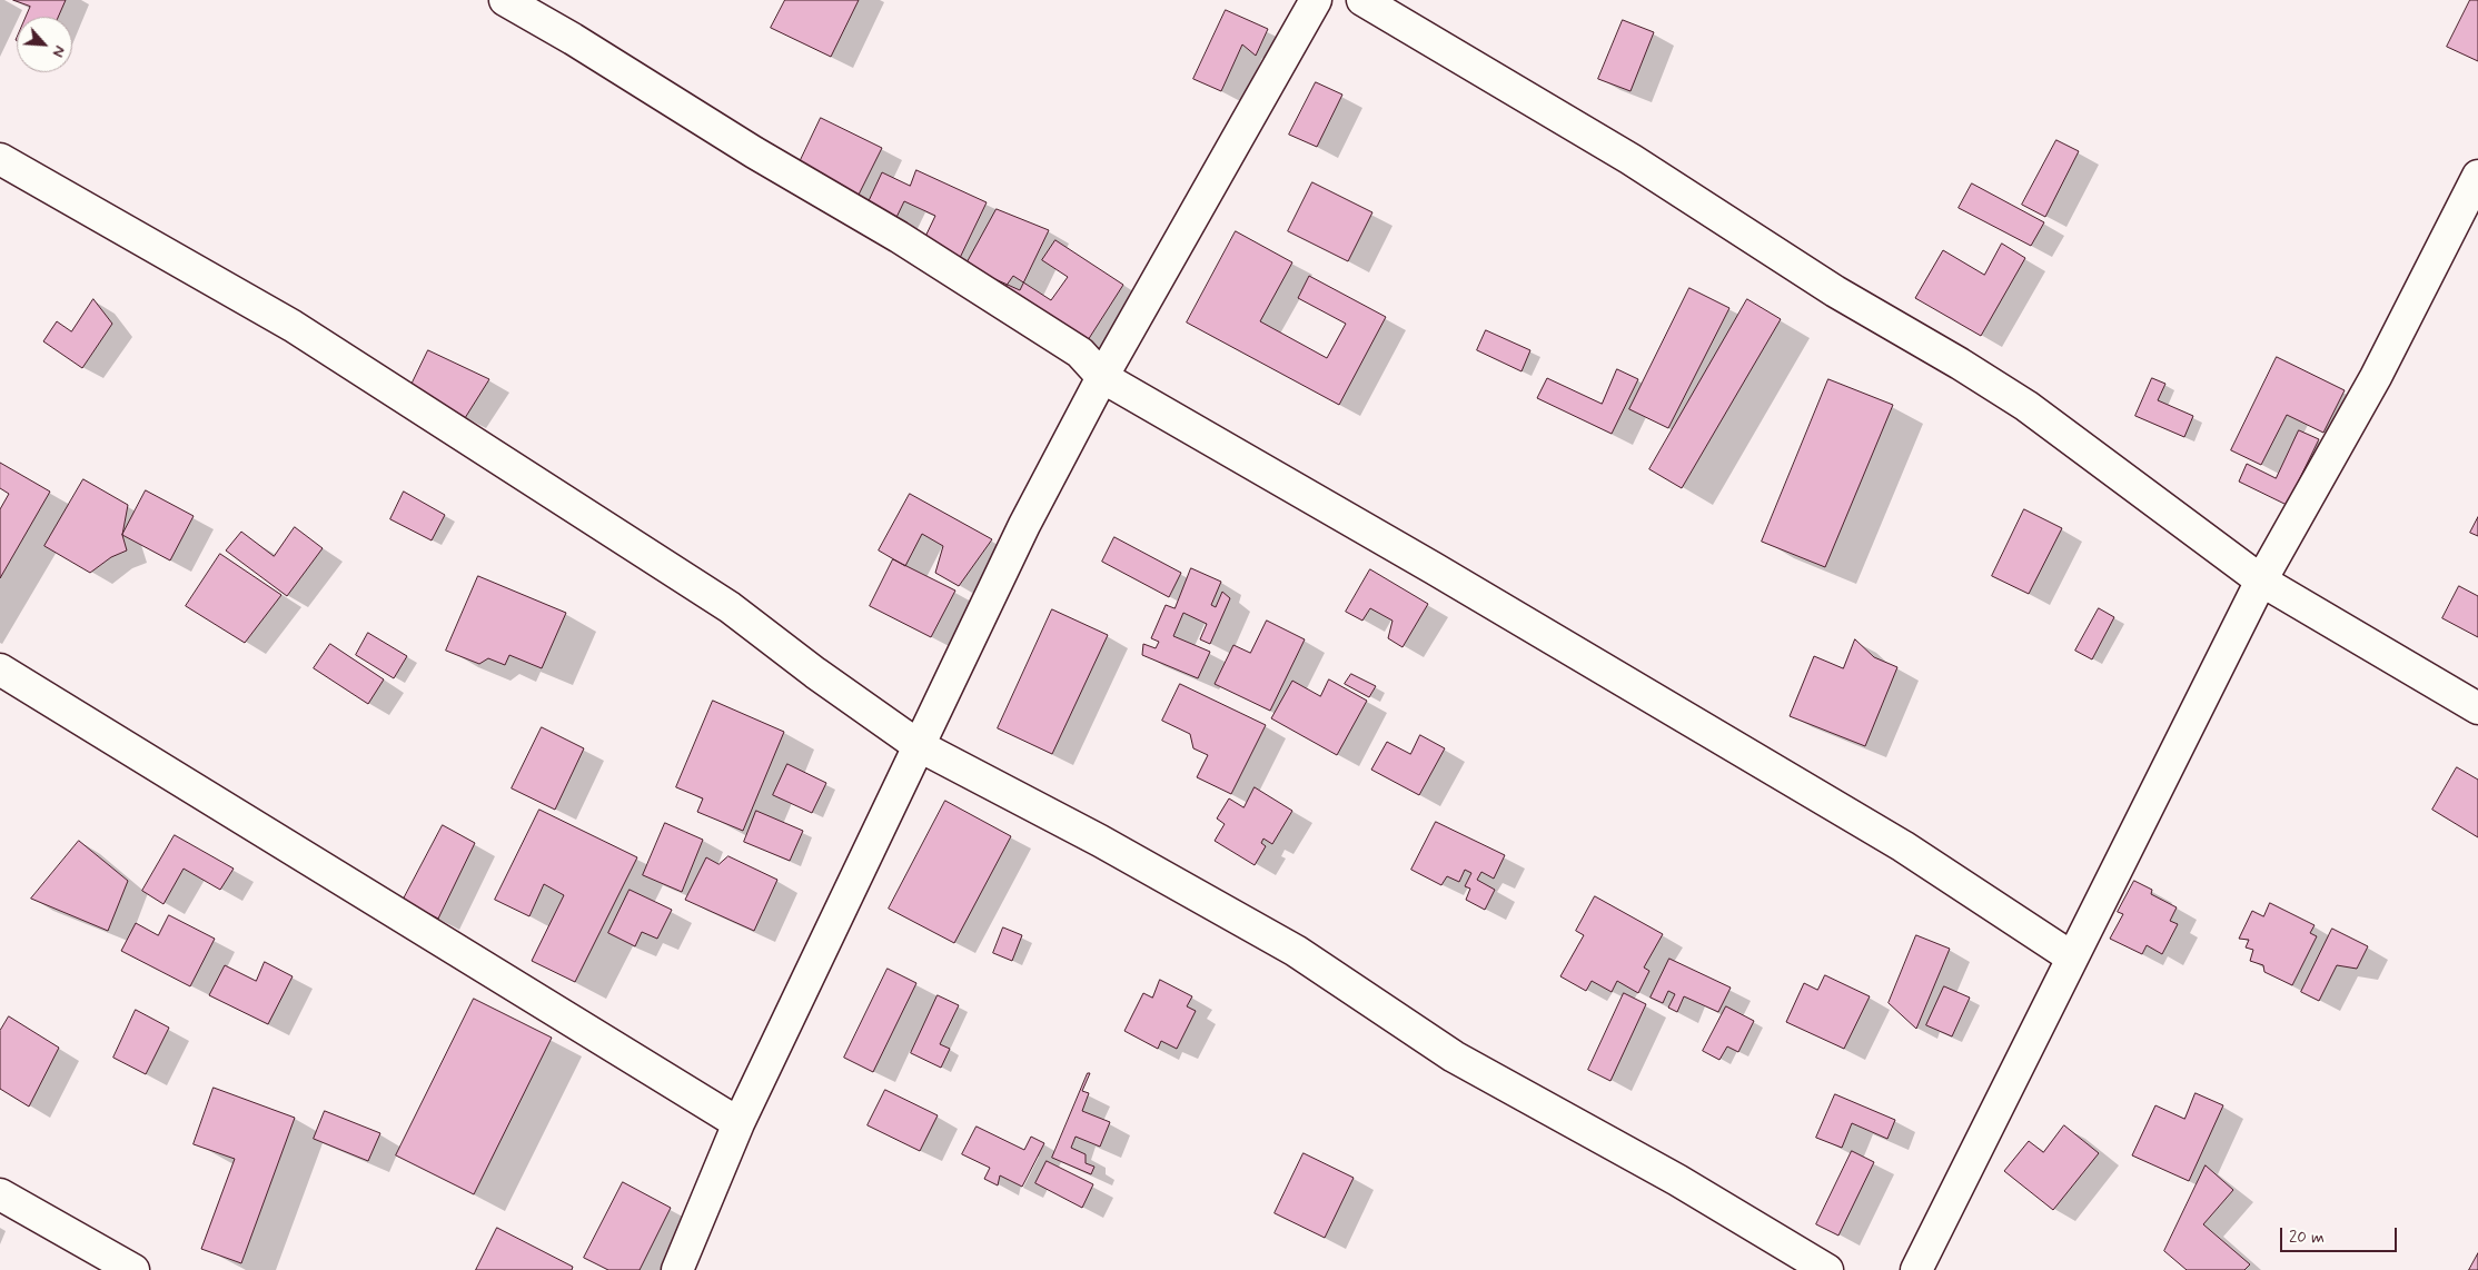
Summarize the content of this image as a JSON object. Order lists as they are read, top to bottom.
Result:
{
  "scale_bar": "20 m",
  "north": "bottom right"
}
